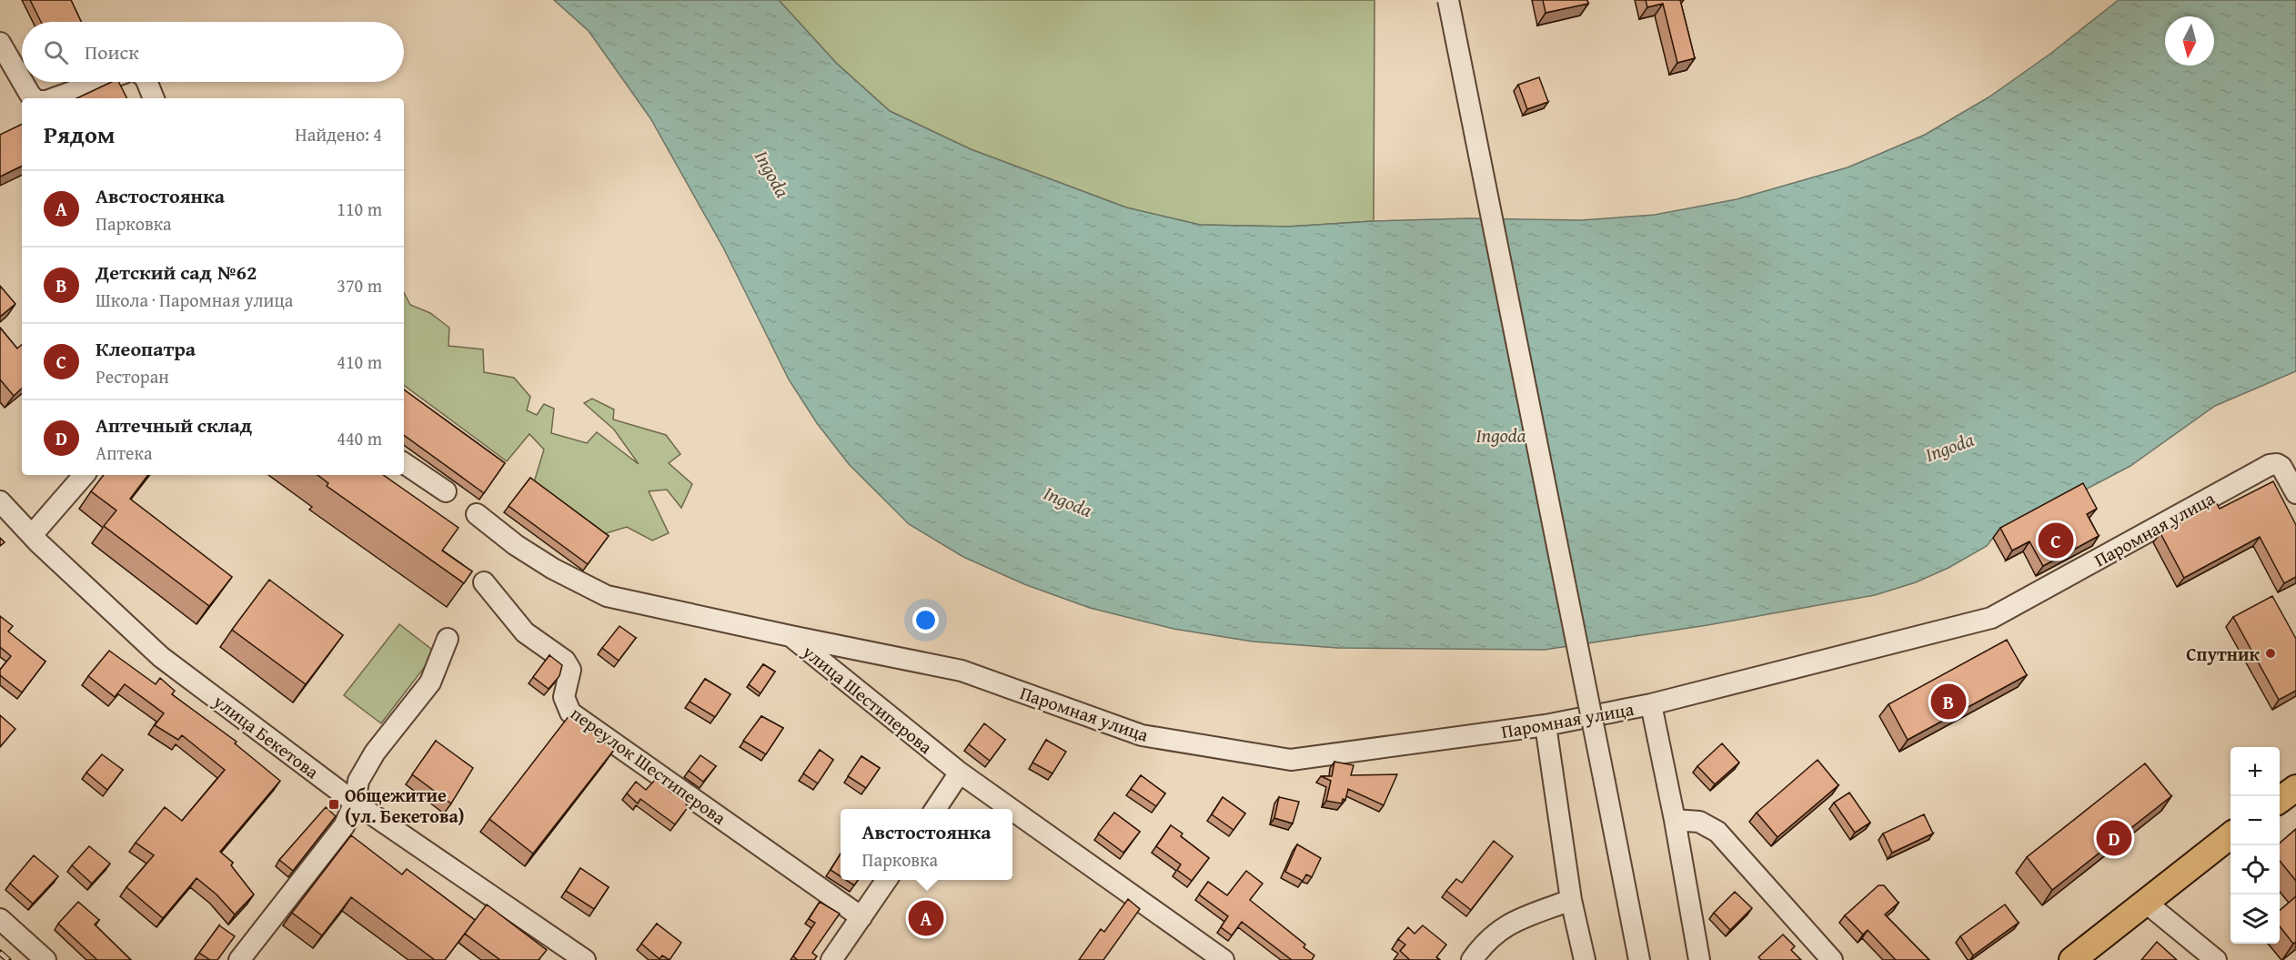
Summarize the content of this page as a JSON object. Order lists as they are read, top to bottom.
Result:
{
  "streets": {
    "street": [
      "Паромная улица",
      "улица Шестиперова",
      "улица Бекетова",
      "переулок Шестиперова"
    ]
  },
  "crossings": [
    ["Паромная улица", "улица Шестиперова"]
  ],
  "water": ["Ingoda"],
  "places": {
    "other": ["Спутник"],
    "transit": ["Общежитие (ул. Бекетова)"]
  },
  "north": "bottom",
  "page": {
    "search": "Поиск",
    "heading": ["Рядом", "Найдено: 4"],
    "list": [
      {
        "mark": "A",
        "name": "Австостоянка",
        "note": "Парковка",
        "value": "110 m"
      },
      {
        "mark": "B",
        "name": "Детский сад №62",
        "note": "Школа · Паромная улица",
        "value": "370 m"
      },
      {
        "mark": "C",
        "name": "Клеопатра",
        "note": "Ресторан",
        "value": "410 m"
      },
      {
        "mark": "D",
        "name": "Аптечный склад",
        "note": "Аптека",
        "value": "440 m"
      }
    ],
    "pins": [
      "C",
      "B",
      "D",
      "A"
    ],
    "map_buttons": ["+", "−"],
    "popup": ["Австостоянка", "Парковка"]
  }
}
